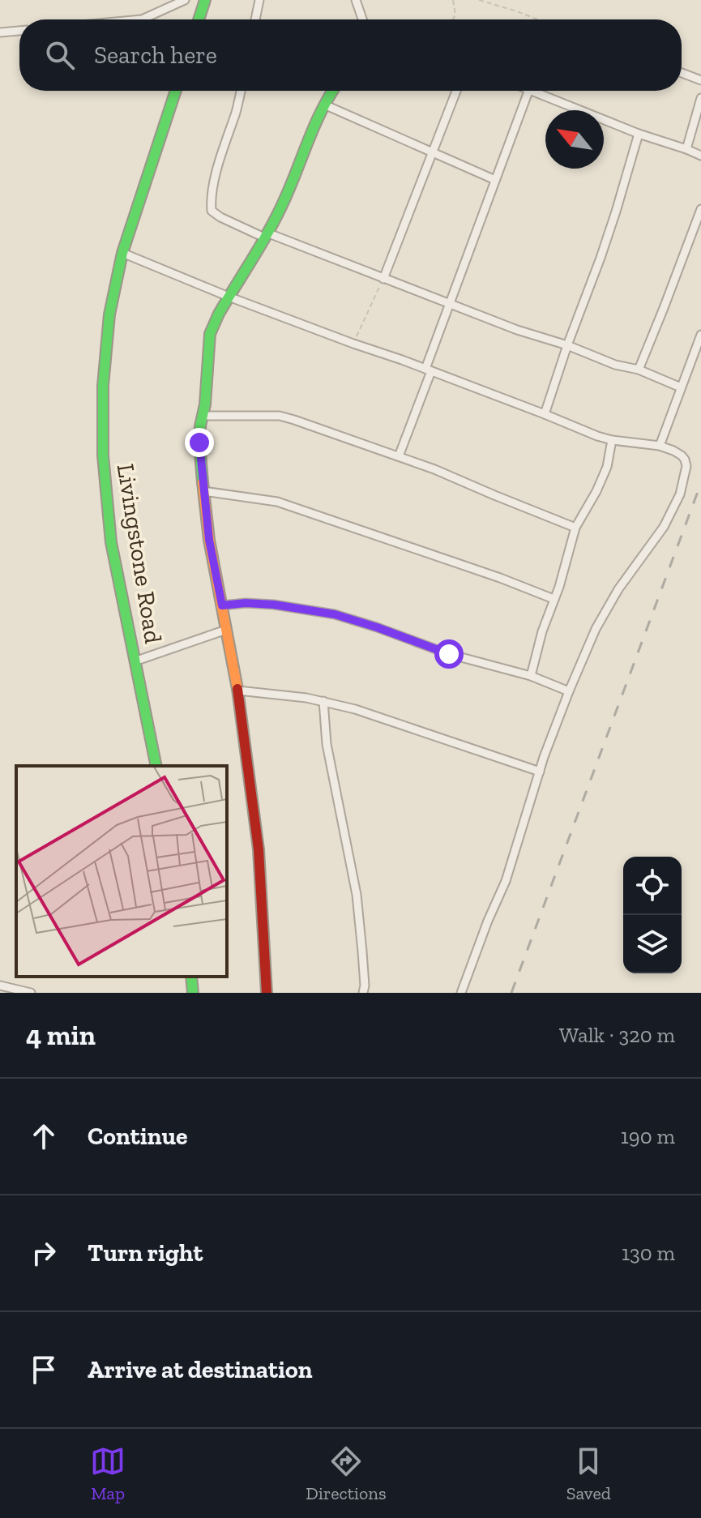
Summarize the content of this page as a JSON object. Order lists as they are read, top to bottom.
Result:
{
  "streets": {
    "main road": ["Livingstone Road"]
  },
  "north": "top left",
  "page": {
    "search": "Search here",
    "heading": ["4 min", "Walk · 320 m"],
    "list": [
      ["Continue", "190 m"],
      ["Turn right", "130 m"],
      "Arrive at destination"
    ],
    "nav": ["Map", "Directions", "Saved"]
  }
}
